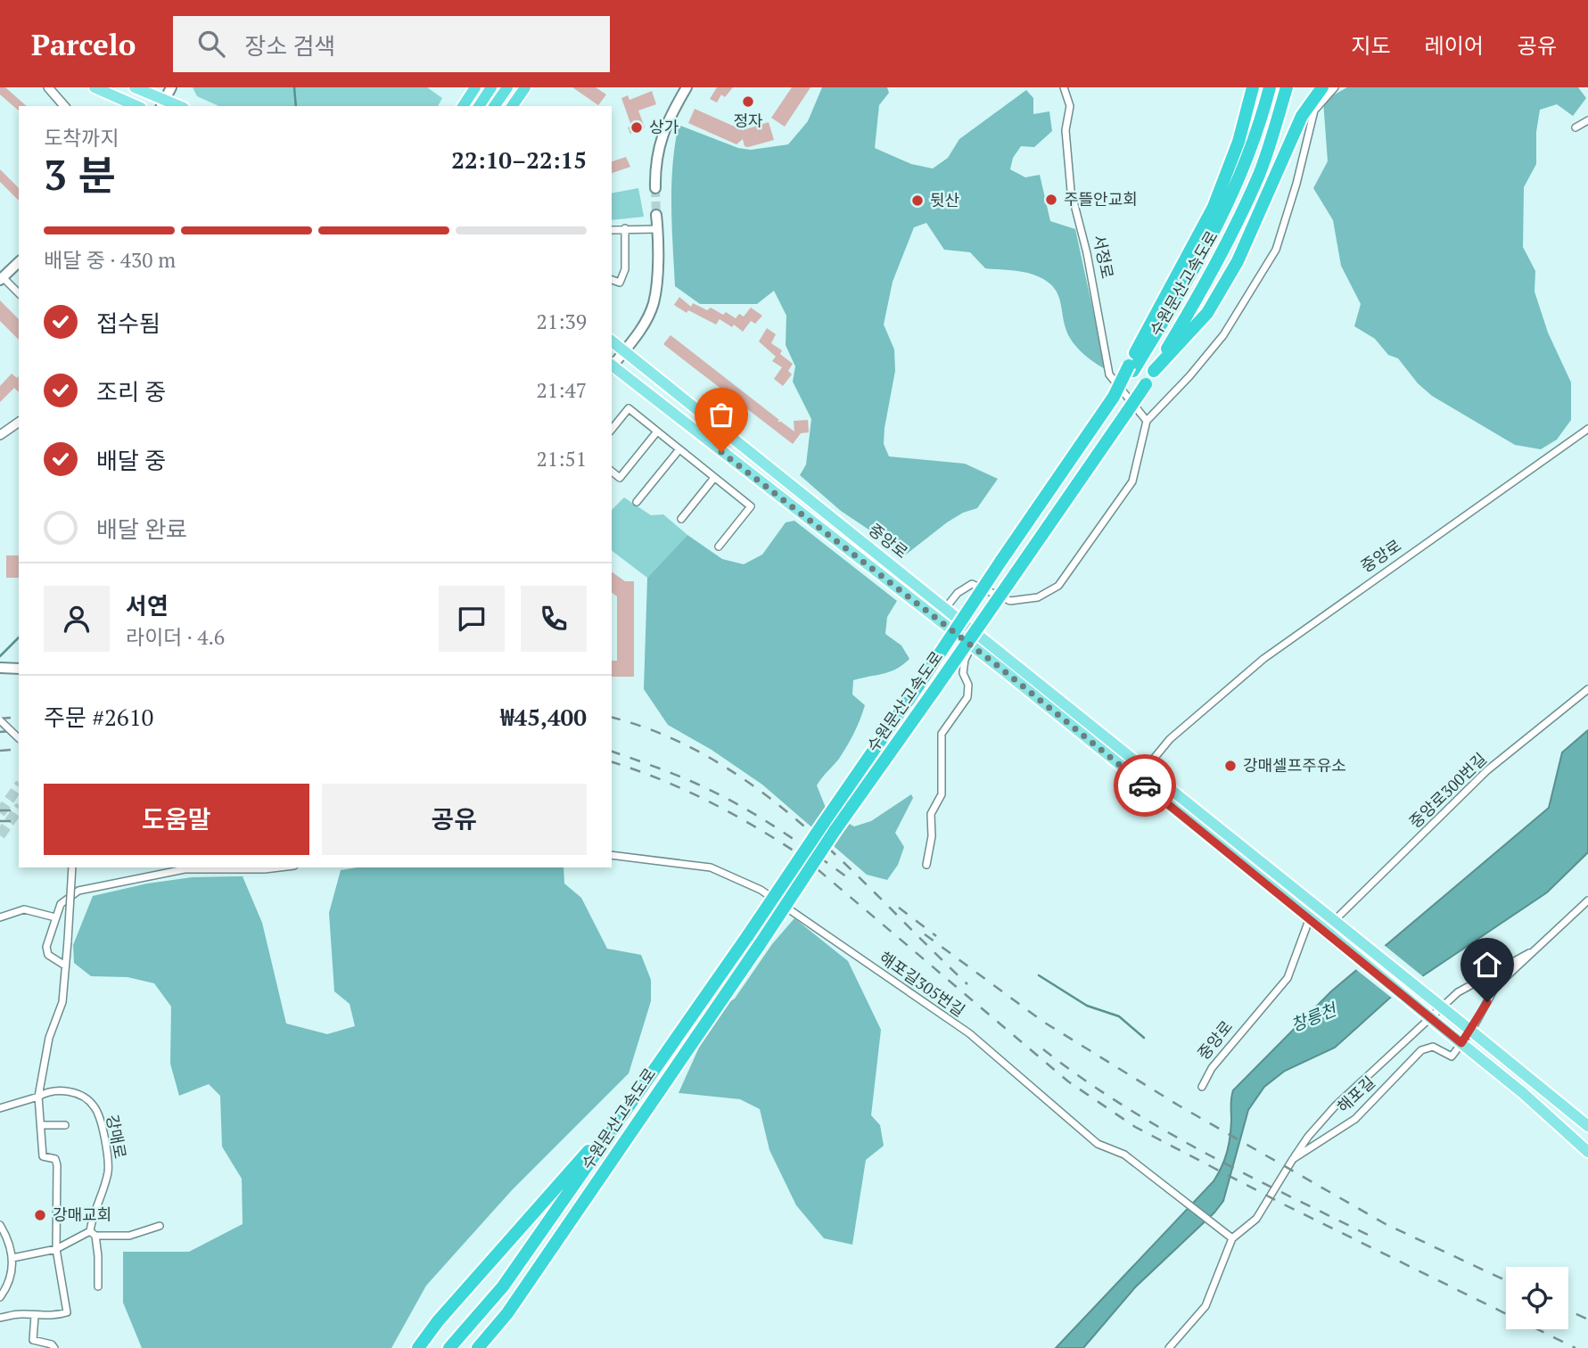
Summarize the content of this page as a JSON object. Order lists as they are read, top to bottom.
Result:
{
  "streets": {
    "highway": ["수원문산고속도로"],
    "main road": ["중앙로"],
    "street": [
      "서정로",
      "중앙로300번길",
      "해포길305번길",
      "해포길",
      "강매로"
    ]
  },
  "crossings": [
    ["중앙로", "중앙로300번길"],
    ["중앙로", "해포길"],
    ["해포길305번길", "해포길"]
  ],
  "water": ["창릉천"],
  "places": [
    "정자",
    "상가",
    "주뜰안교회",
    "뒷산",
    "강매셀프주유소",
    "강매교회"
  ],
  "page": {
    "header": "Parcelo",
    "search": "장소 검색",
    "nav": ["지도", "레이어", "공유"],
    "heading": ["3 분", "도착까지", "22:10–22:15"],
    "panel": [
      "서연",
      "라이더 · 4.6",
      "주문 #2610",
      "₩45,400"
    ],
    "bar": "배달 중 · 430 m",
    "list": [
      ["접수됨", "21:39"],
      ["조리 중", "21:47"],
      ["배달 중", "21:51"],
      "배달 완료"
    ],
    "buttons": ["도움말", "공유"]
  }
}
